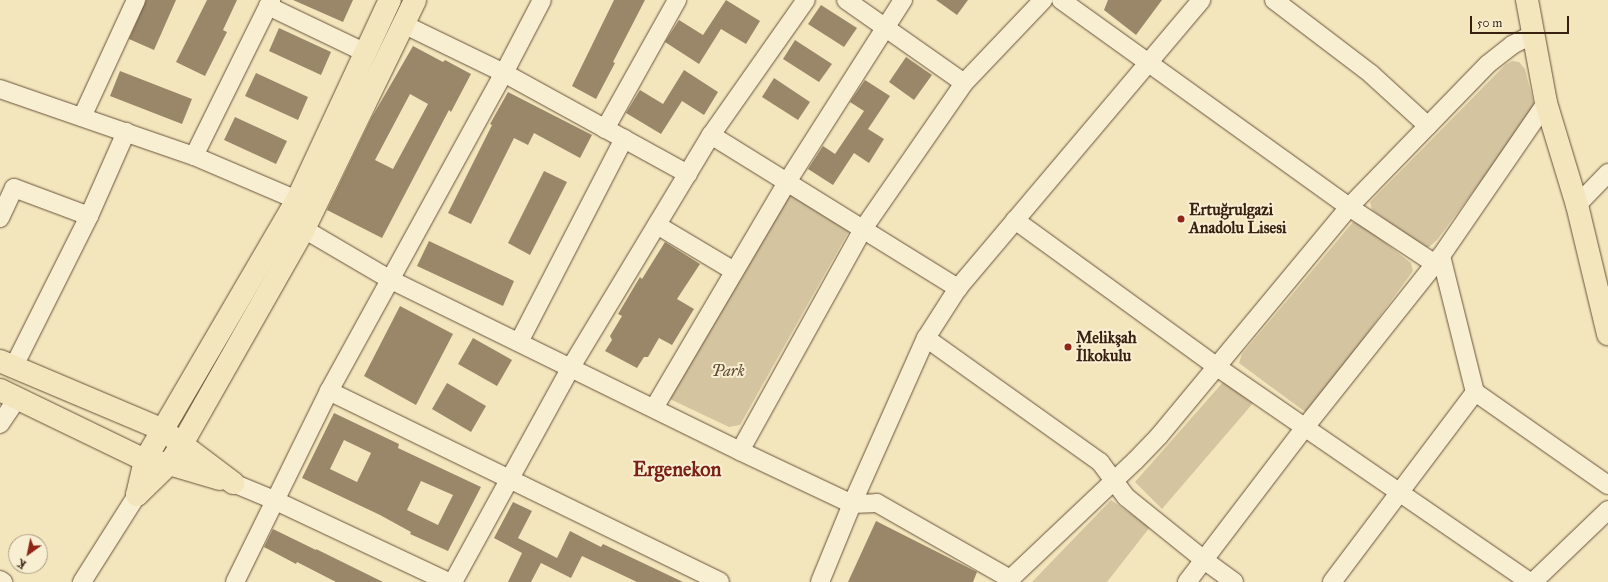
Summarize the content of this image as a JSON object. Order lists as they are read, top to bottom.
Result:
{
  "districts": ["Ergenekon"],
  "parks": ["Park"],
  "places": ["Ertuğrulgazi Anadolu Lisesi", "Melikşah İlkokulu"],
  "scale_bar": "50 m",
  "north": "bottom left"
}
